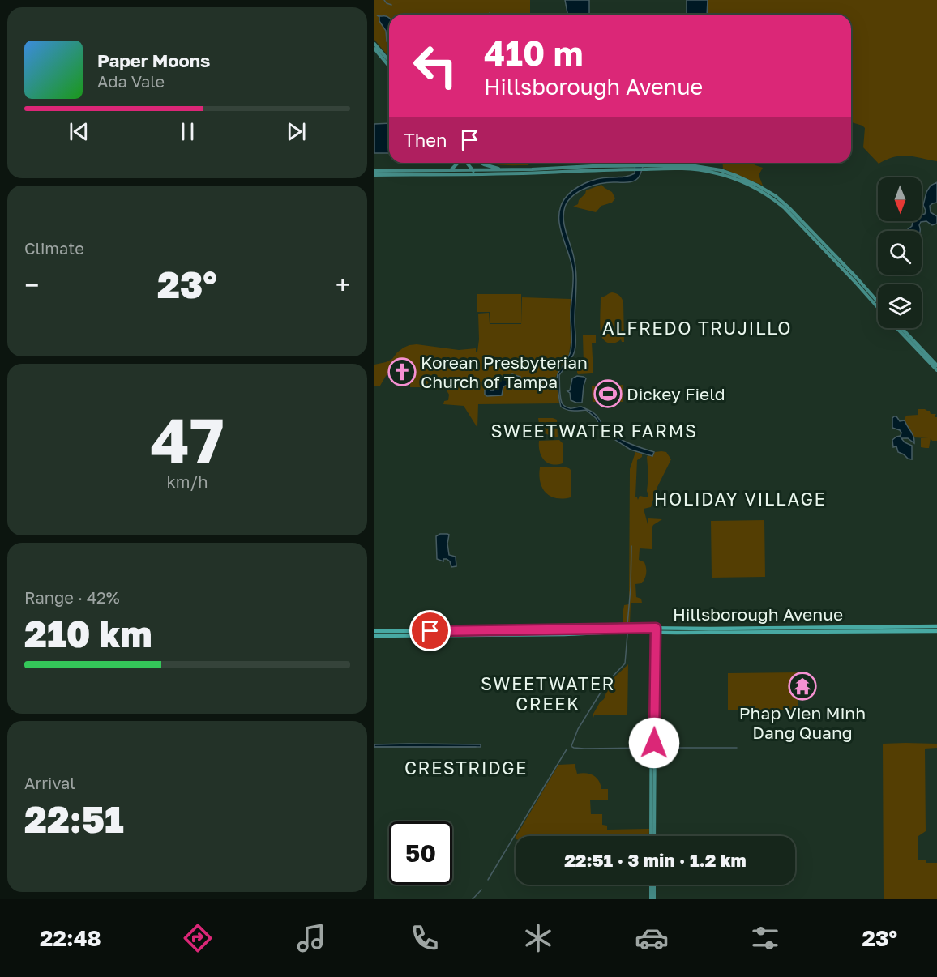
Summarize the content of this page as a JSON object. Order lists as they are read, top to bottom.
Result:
{
  "streets": {
    "main road": ["Hillsborough Avenue"]
  },
  "districts": [
    "ALFREDO TRUJILLO",
    "SWEETWATER FARMS",
    "HOLIDAY VILLAGE",
    "SWEETWATER CREEK",
    "CRESTRIDGE"
  ],
  "places": {
    "church": ["Korean Presbyterian Church of Tampa"],
    "sports": ["Dickey Field"],
    "temple": ["Phap Vien Minh Dang Quang"]
  },
  "north": "bottom",
  "page": {
    "turn": ["410 m", "Hillsborough Avenue"],
    "song": ["Paper Moons", "Ada Vale"],
    "then": "Then",
    "tile": [
      "Climate",
      ["47", "km/h"],
      ["Range · 42%", "210 km"],
      ["Arrival", "22:51"]
    ],
    "heat": ["−", "23°", "+"],
    "limit": "50",
    "trip": "22:51 · 3 min · 1.2 km",
    "tabs": ["22:48", "23°"]
  }
}
